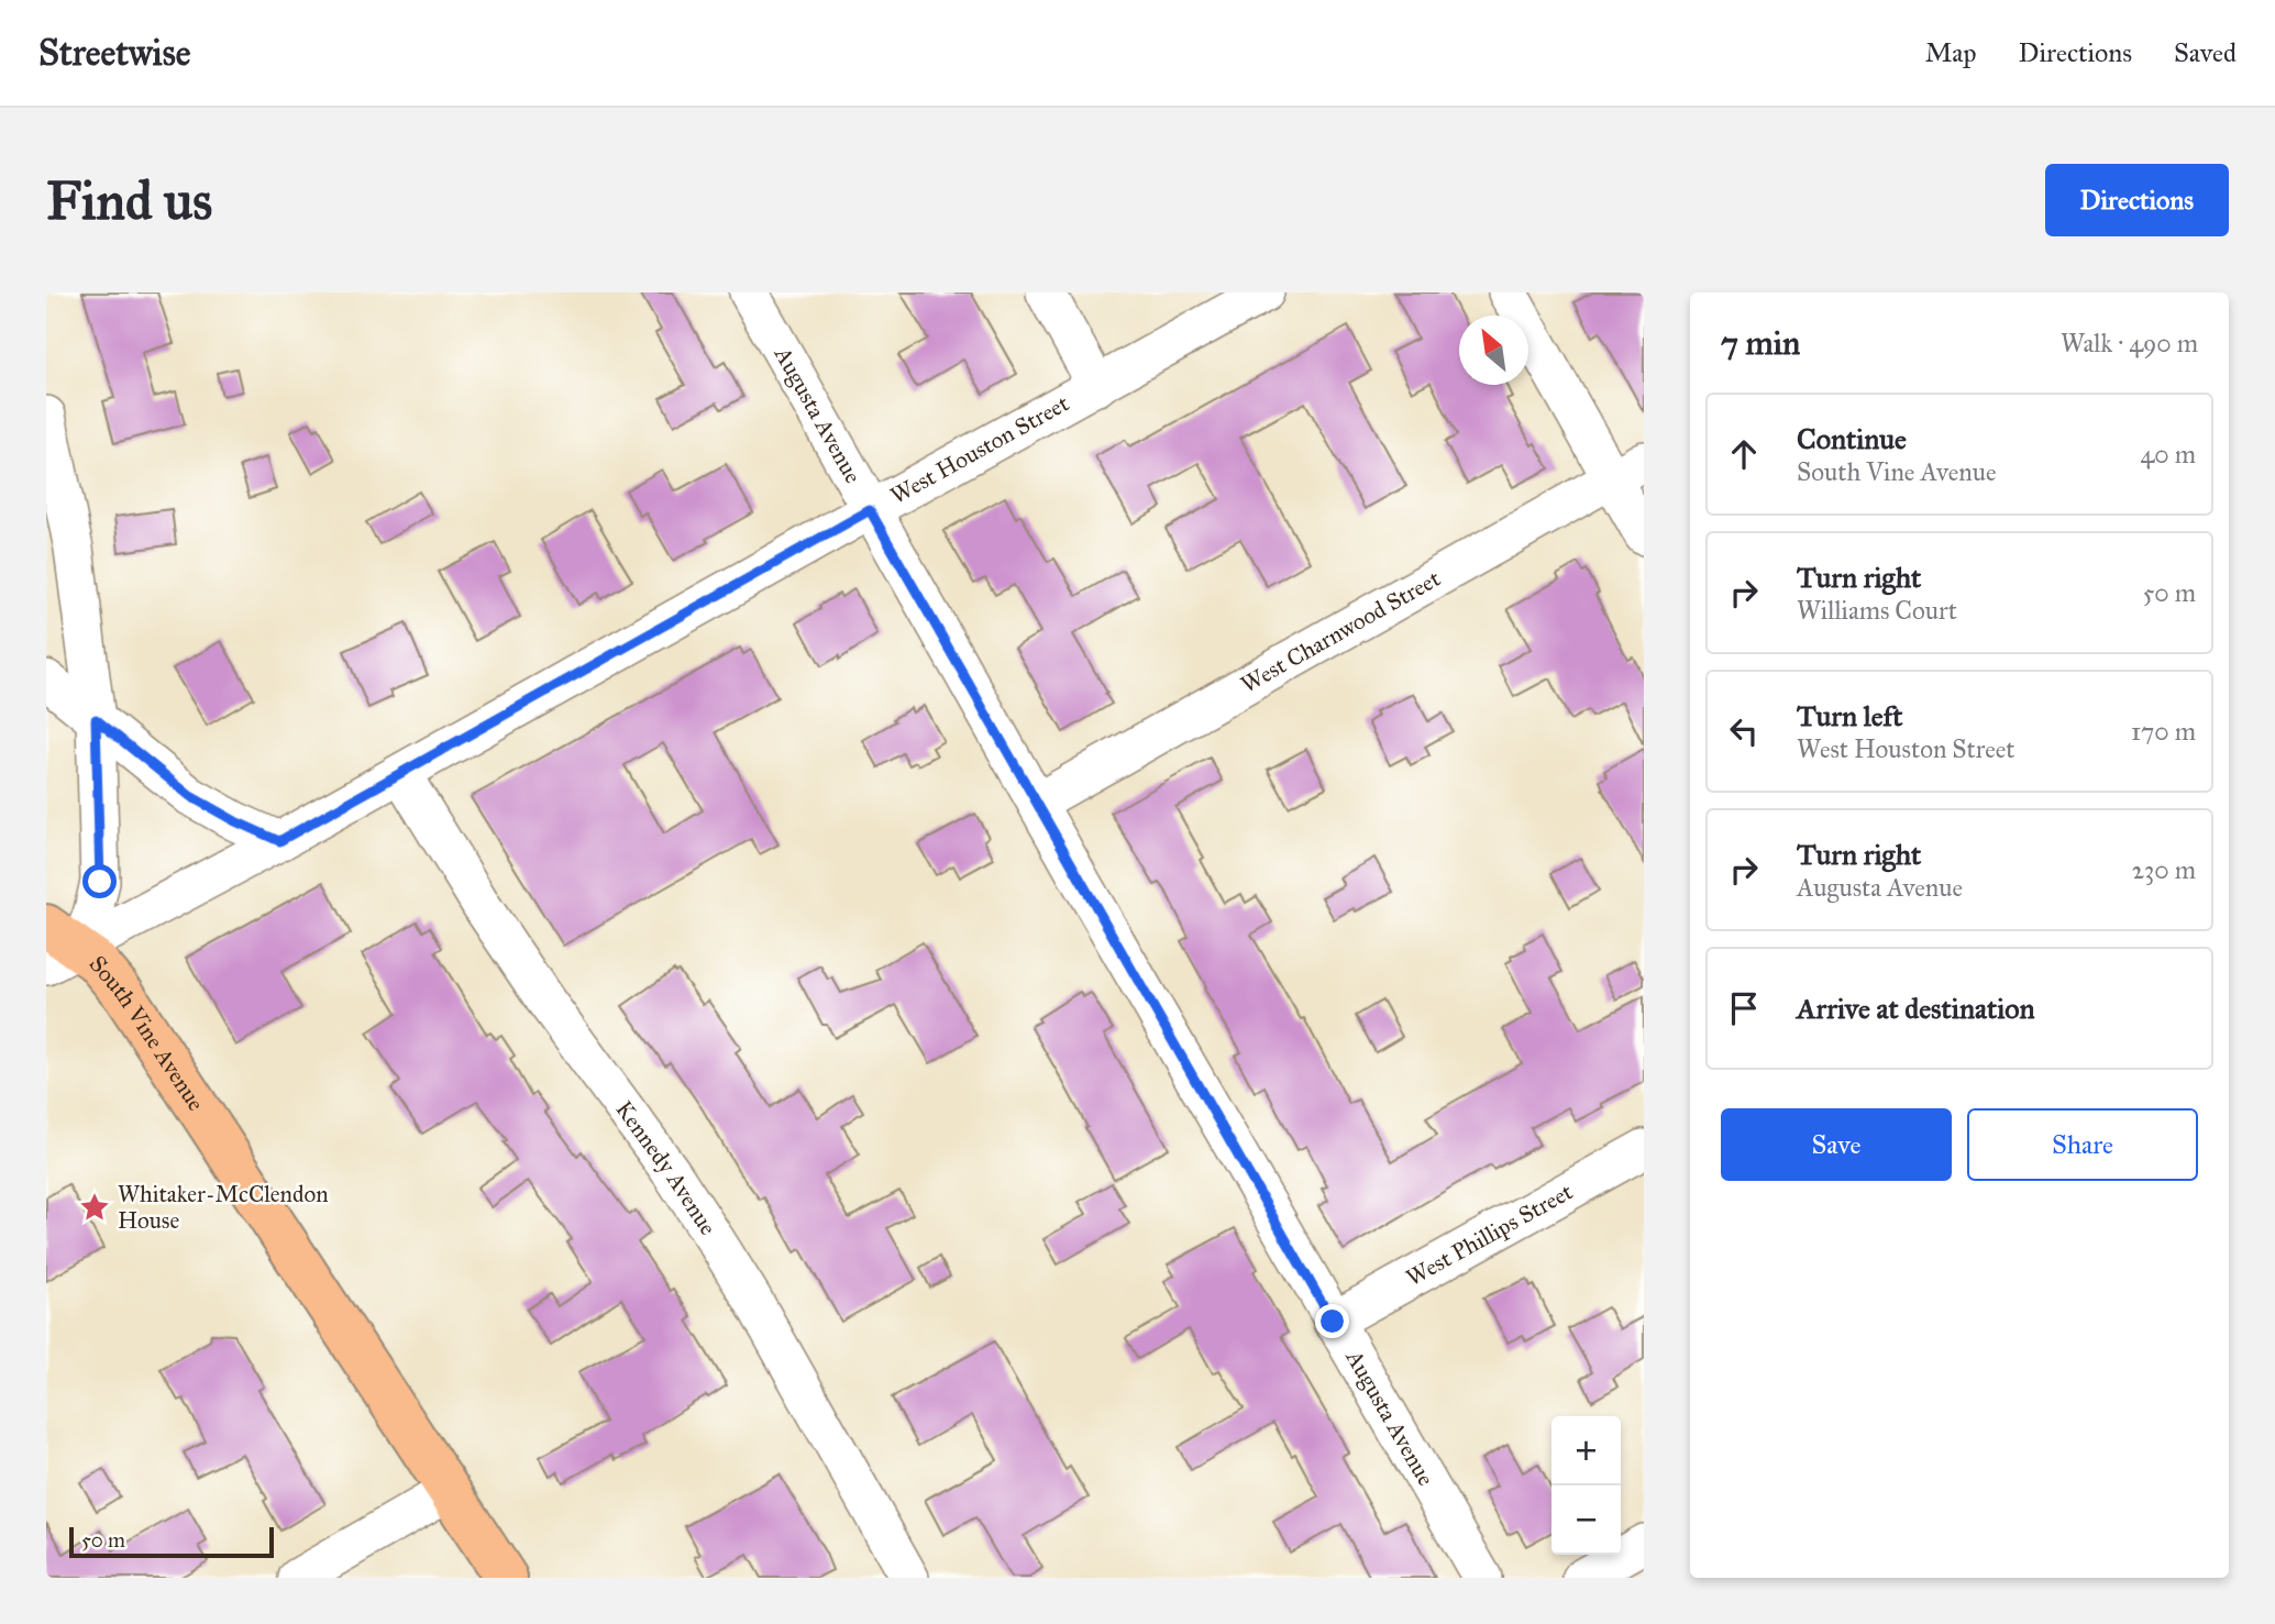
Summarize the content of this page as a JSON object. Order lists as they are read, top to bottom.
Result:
{
  "streets": {
    "main road": ["South Vine Avenue"],
    "street": [
      "Augusta Avenue",
      "West Houston Street",
      "West Charnwood Street",
      "Kennedy Avenue",
      "West Phillips Street"
    ]
  },
  "crossings": [
    ["Augusta Avenue", "West Houston Street"],
    ["Augusta Avenue", "West Charnwood Street"],
    ["Augusta Avenue", "West Phillips Street"],
    ["West Houston Street", "South Vine Avenue"],
    ["West Houston Street", "Kennedy Avenue"]
  ],
  "places": {
    "place": ["Whitaker-McClendon House"]
  },
  "scale_bar": "50 m",
  "north": "top left",
  "page": {
    "header": "Streetwise",
    "nav": ["Map", "Directions", "Saved"],
    "buttons": [
      "Directions",
      ["Save", "Share"]
    ],
    "title": "Find us",
    "heading": ["7 min", "Walk · 490 m"],
    "list": [
      ["Continue", "South Vine Avenue", "40 m"],
      ["Turn right", "Williams Court", "50 m"],
      ["Turn left", "West Houston Street", "170 m"],
      ["Turn right", "Augusta Avenue", "230 m"],
      "Arrive at destination"
    ],
    "map_buttons": ["+", "−"],
    "scale": "50 m"
  }
}
